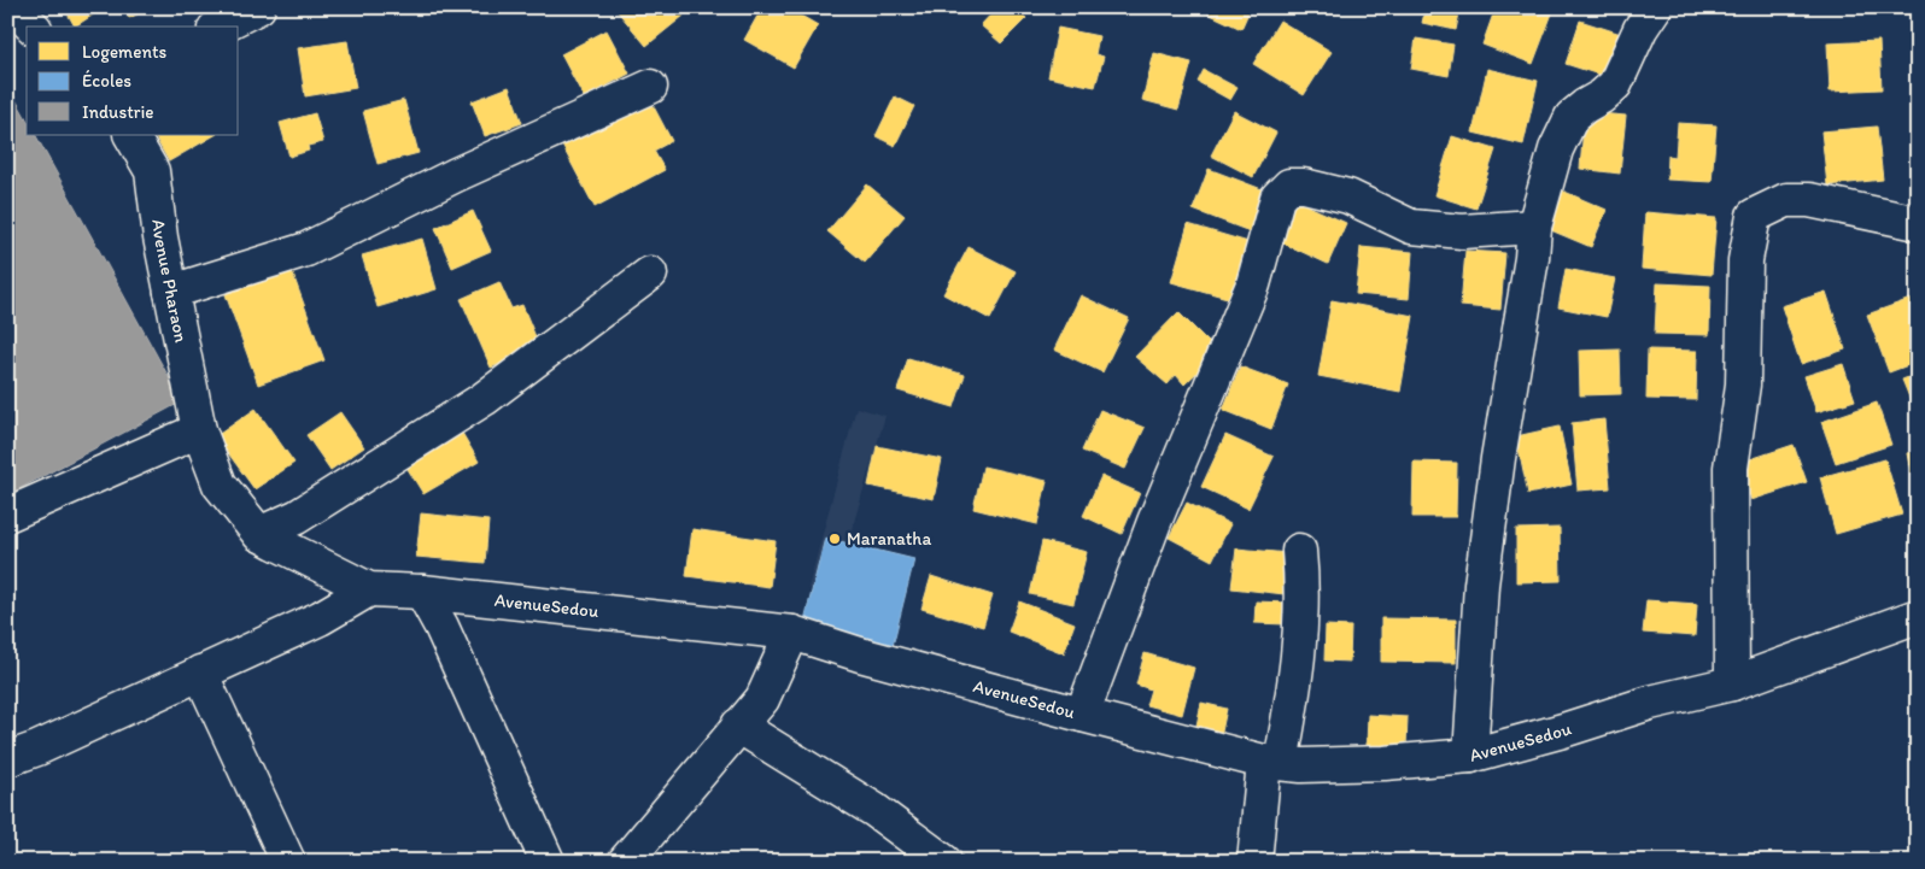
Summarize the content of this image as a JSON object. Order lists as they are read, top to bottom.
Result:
{
  "streets": {
    "street": ["Avenue Pharaon", "AvenueSedou"]
  },
  "crossings": [
    ["Avenue Pharaon", "AvenueSedou"]
  ],
  "places": ["Maranatha"],
  "legend": ["Logements", "Écoles", "Industrie"]
}
